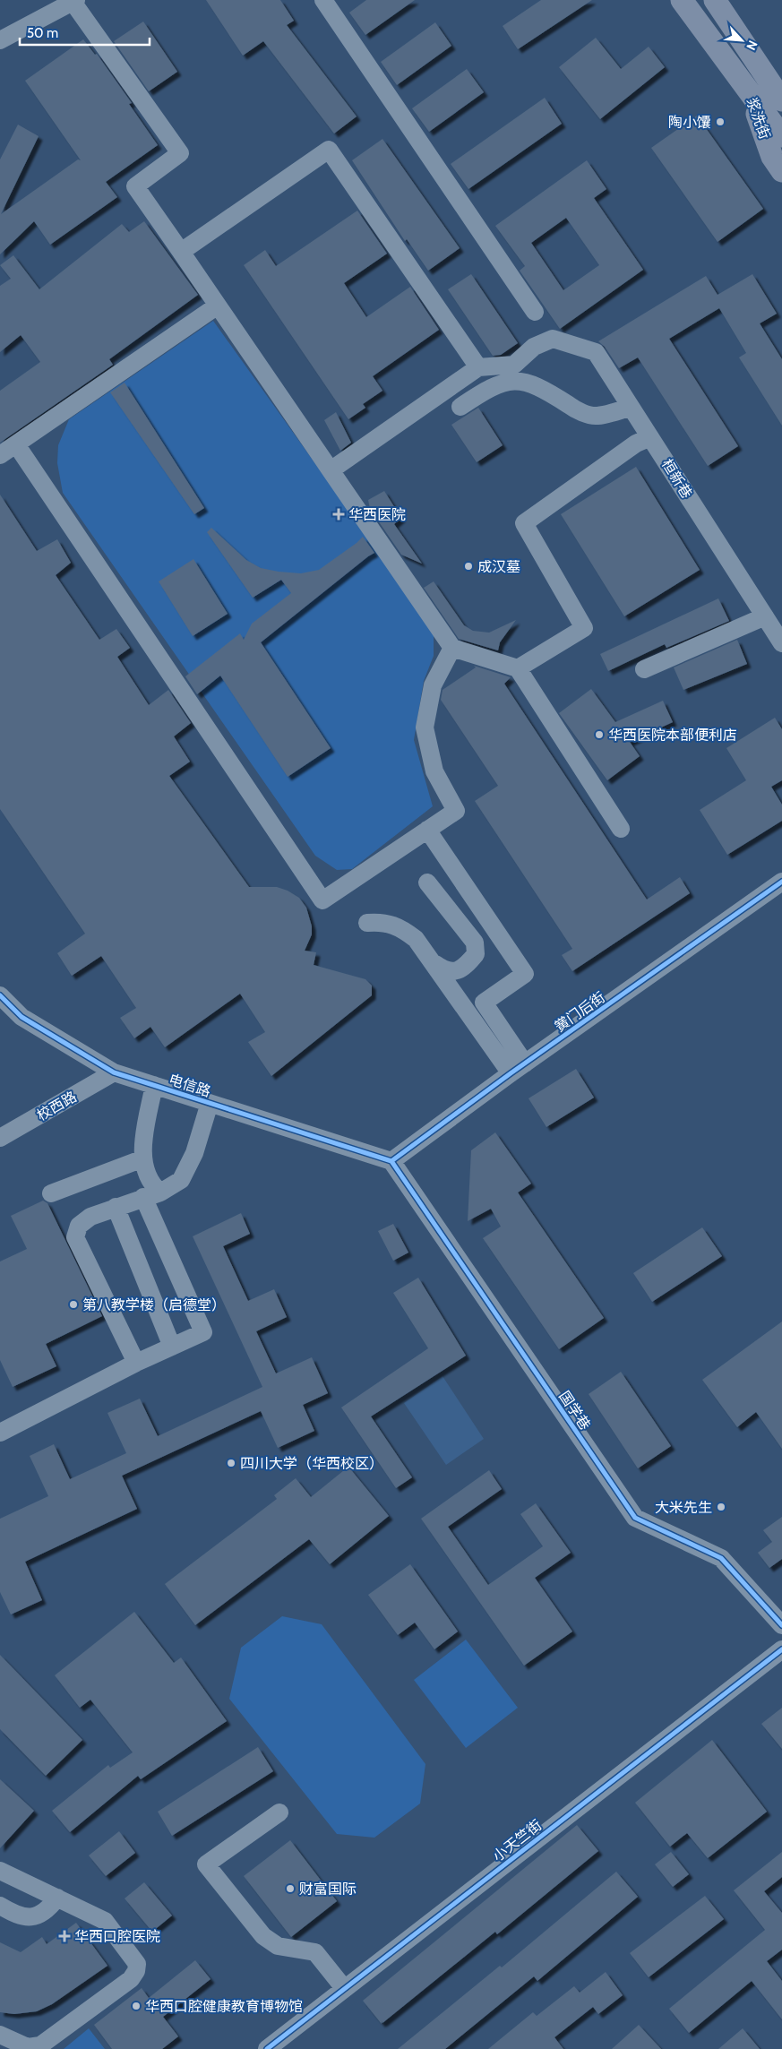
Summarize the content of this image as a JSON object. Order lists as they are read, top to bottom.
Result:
{
  "streets": {
    "main road": ["浆洗街"],
    "street": [
      "桓新巷",
      "黉门后街",
      "电信路",
      "校西路",
      "国学巷",
      "小天竺街"
    ]
  },
  "crossings": [
    ["黉门后街", "电信路"],
    ["黉门后街", "国学巷"],
    ["电信路", "校西路"],
    ["电信路", "国学巷"]
  ],
  "places": {
    "other": [
      "陶小馕",
      "成汉墓",
      "华西医院本部便利店",
      "第八教学楼（启德堂）",
      "四川大学（华西校区）",
      "大米先生",
      "财富国际",
      "华西口腔健康教育博物馆"
    ],
    "health": ["华西医院", "华西口腔医院"]
  },
  "scale_bar": "50 m",
  "north": "bottom right"
}
